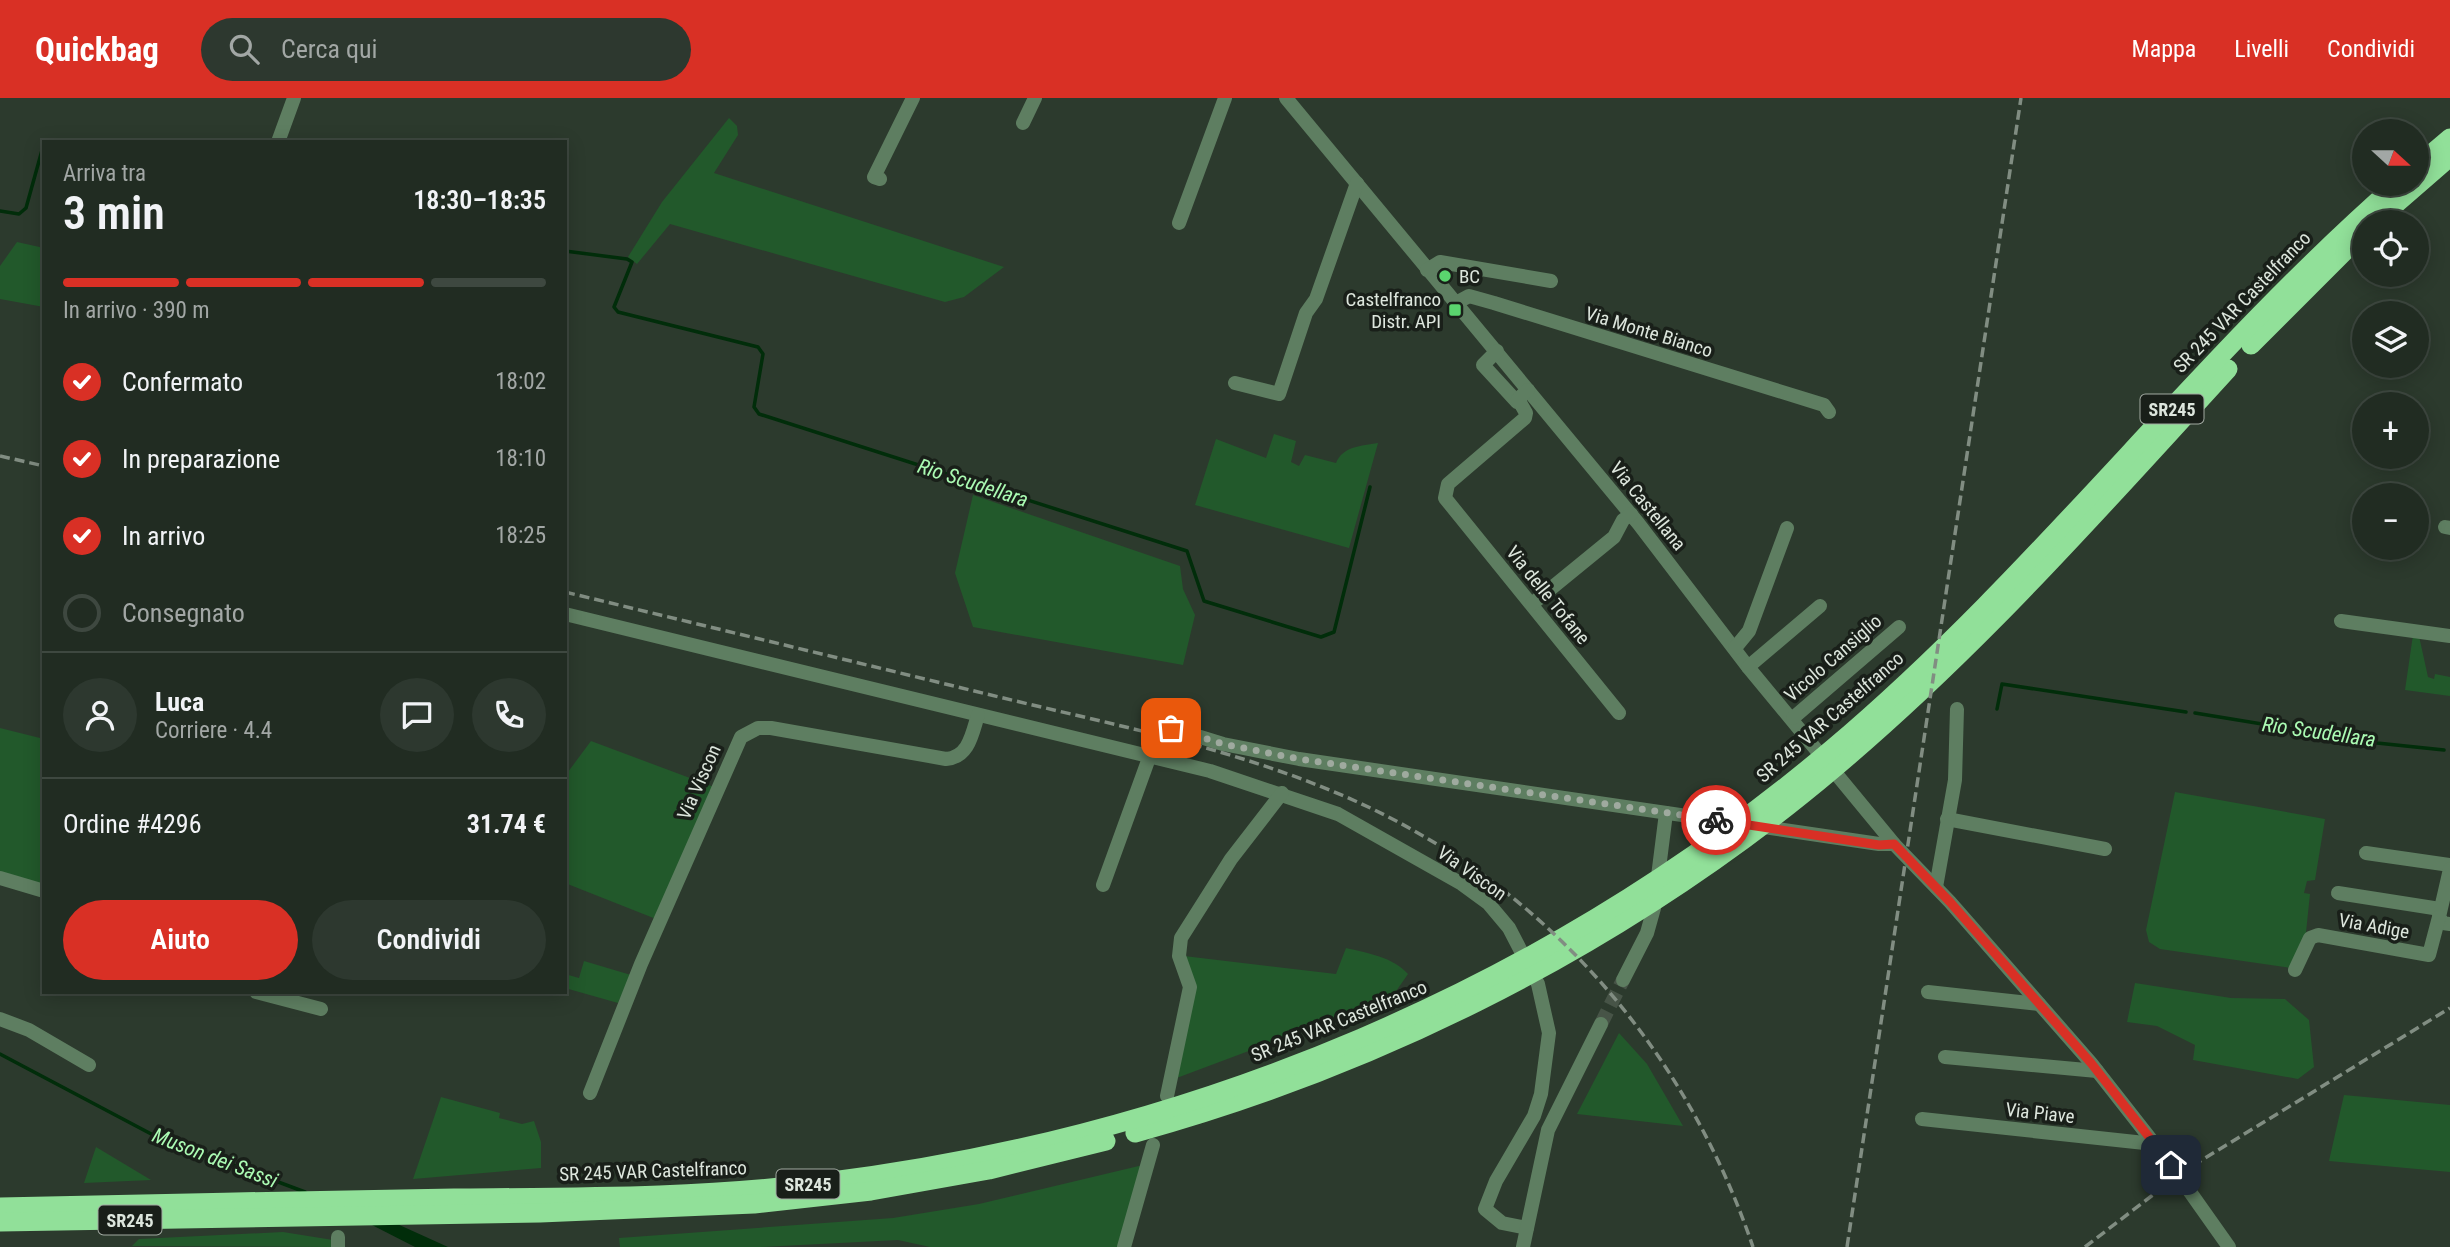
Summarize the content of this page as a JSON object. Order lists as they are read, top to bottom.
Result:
{
  "streets": {
    "highway": ["SR 245 VAR Castelfranco", "SR245"],
    "street": [
      "Via Monte Bianco",
      "Via Castellana",
      "Via delle Tofane",
      "Vicolo Cansiglio",
      "Via Viscon",
      "Via Adige",
      "Via Piave"
    ]
  },
  "crossings": [
    ["Via Monte Bianco", "Via Castellana"],
    ["Via Castellana", "Vicolo Cansiglio"]
  ],
  "water": ["Rio Scudellara", "Muson dei Sassi"],
  "places": {
    "other": ["BC"],
    "transit": ["Castelfranco Distr. API"]
  },
  "north": "right",
  "page": {
    "header": "Quickbag",
    "search": "Cerca qui",
    "nav": ["Mappa", "Livelli", "Condividi"],
    "map_buttons": ["+", "−"],
    "heading": ["3 min", "Arriva tra", "18:30–18:35"],
    "panel": [
      "Luca",
      "Corriere · 4.4",
      "Ordine #4296",
      "31.74 €"
    ],
    "bar": "In arrivo · 390 m",
    "list": [
      ["Confermato", "18:02"],
      ["In preparazione", "18:10"],
      ["In arrivo", "18:25"],
      "Consegnato"
    ],
    "buttons": ["Aiuto", "Condividi"]
  }
}
